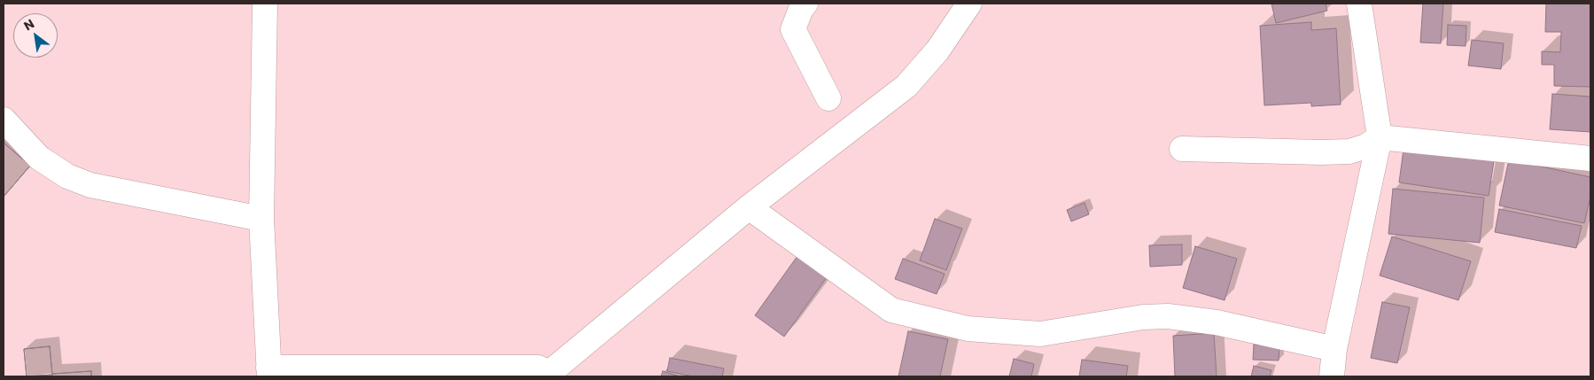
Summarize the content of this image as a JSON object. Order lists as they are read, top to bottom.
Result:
{
  "north": "top left"
}
